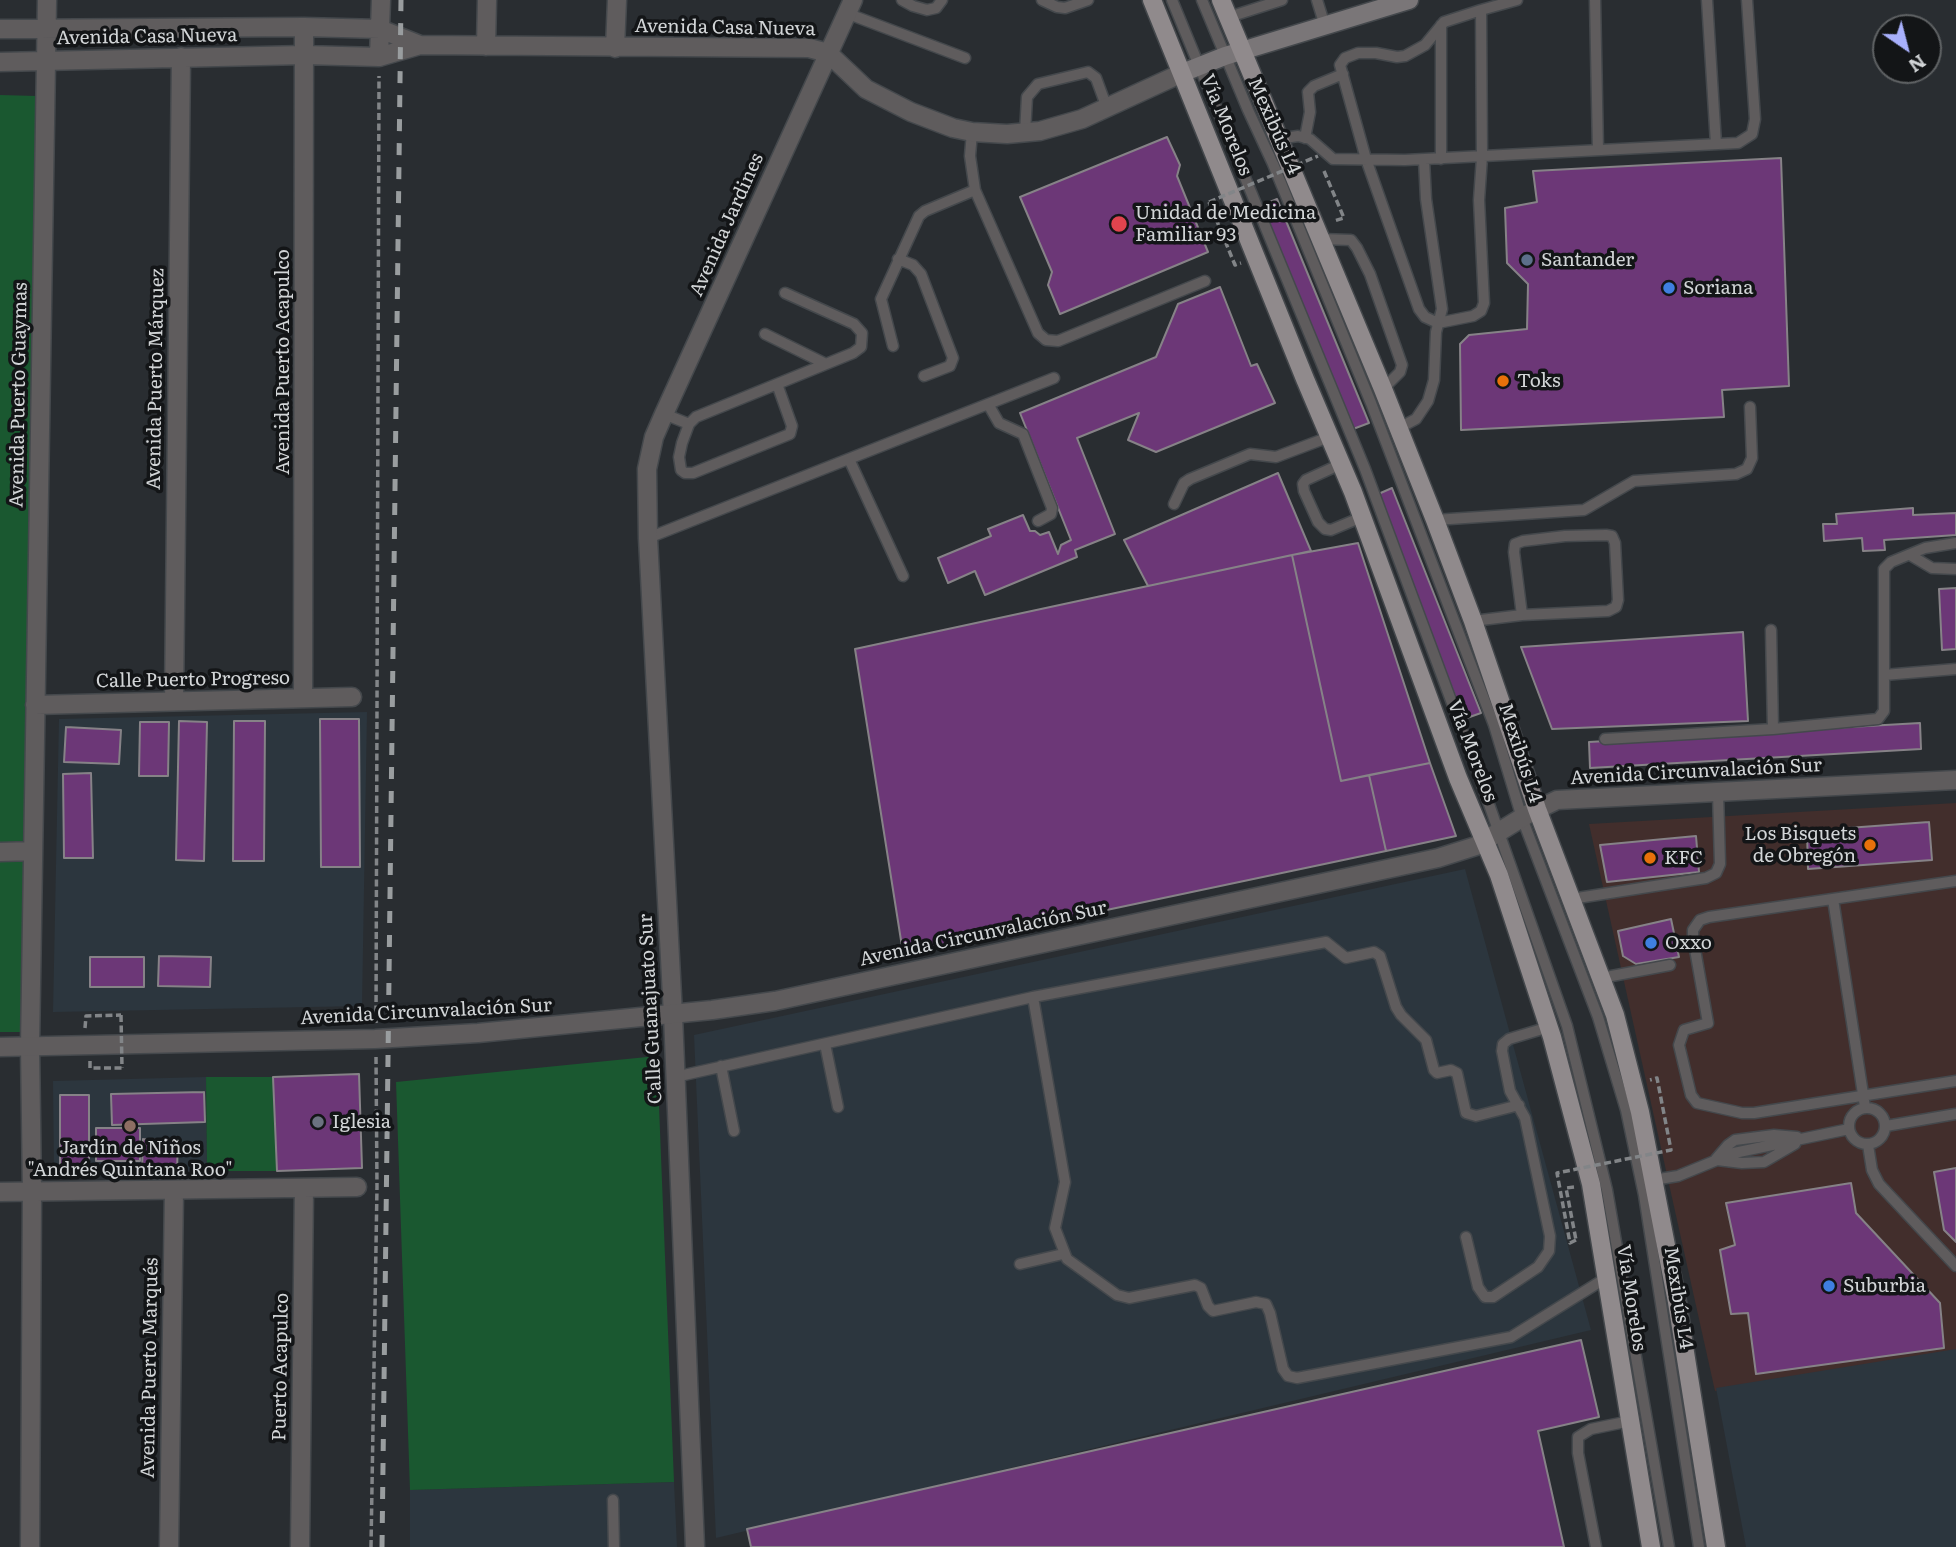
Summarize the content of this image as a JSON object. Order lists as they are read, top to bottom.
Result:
{
  "streets": {
    "main road": ["Avenida Casa Nueva", "Vía Morelos"],
    "street": [
      "Avenida Jardines",
      "Avenida Puerto Acapulco",
      "Avenida Puerto Márquez",
      "Avenida Puerto Guaymas",
      "Calle Puerto Progreso",
      "Avenida Circunvalación Sur",
      "Calle Guanajuato Sur",
      "Puerto Acapulco",
      "Avenida Puerto Marqués"
    ],
    "lane": ["Mexibús L4"]
  },
  "crossings": [
    ["Avenida Casa Nueva", "Vía Morelos"],
    ["Avenida Casa Nueva", "Mexibús L4"],
    ["Avenida Casa Nueva", "Avenida Jardines"],
    ["Avenida Casa Nueva", "Avenida Puerto Acapulco"],
    ["Avenida Casa Nueva", "Avenida Puerto Márquez"],
    ["Avenida Casa Nueva", "Avenida Puerto Guaymas"],
    ["Vía Morelos", "Avenida Circunvalación Sur"],
    ["Mexibús L4", "Avenida Circunvalación Sur"],
    ["Avenida Jardines", "Calle Guanajuato Sur"],
    ["Avenida Puerto Acapulco", "Calle Puerto Progreso"],
    ["Avenida Puerto Márquez", "Calle Puerto Progreso"],
    ["Avenida Puerto Guaymas", "Calle Puerto Progreso"],
    ["Avenida Puerto Guaymas", "Avenida Circunvalación Sur"],
    ["Avenida Circunvalación Sur", "Calle Guanajuato Sur"]
  ],
  "places": [
    "Unidad de Medicina Familiar 93",
    "Santander",
    "Soriana",
    "Toks",
    "Los Bisquets de Obregón",
    "KFC",
    "Oxxo",
    "Iglesia",
    "Jardín de Niños \"Andrés Quintana Roo\"",
    "Suburbia"
  ],
  "north": "bottom right"
}
